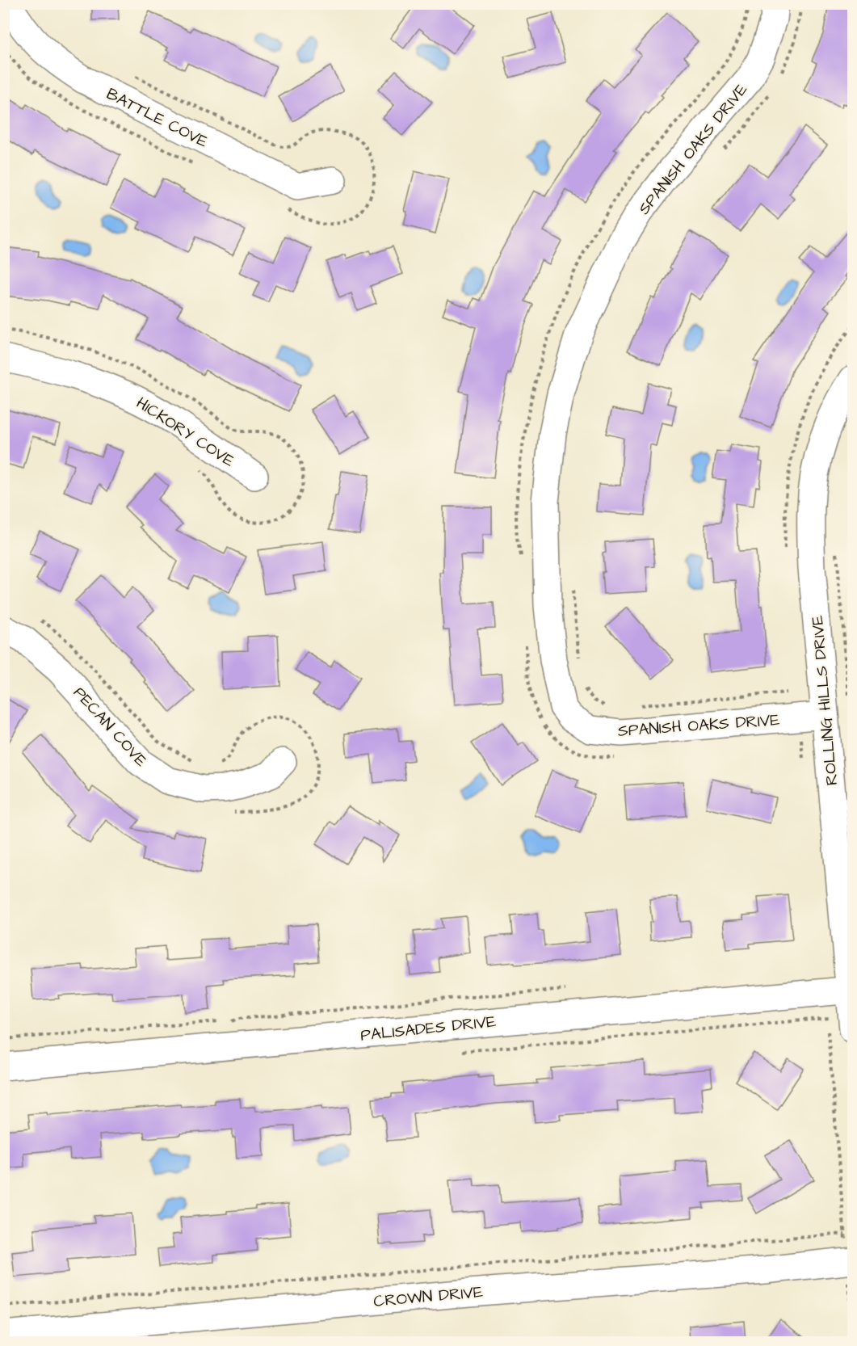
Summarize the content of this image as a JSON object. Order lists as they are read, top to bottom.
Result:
{
  "streets": {
    "street": [
      "BATTLE COVE",
      "SPANISH OAKS DRIVE",
      "HICKORY COVE",
      "ROLLING HILLS DRIVE",
      "PECAN COVE",
      "PALISADES DRIVE",
      "CROWN DRIVE"
    ]
  },
  "crossings": [
    ["SPANISH OAKS DRIVE", "ROLLING HILLS DRIVE"],
    ["ROLLING HILLS DRIVE", "PALISADES DRIVE"]
  ]
}
